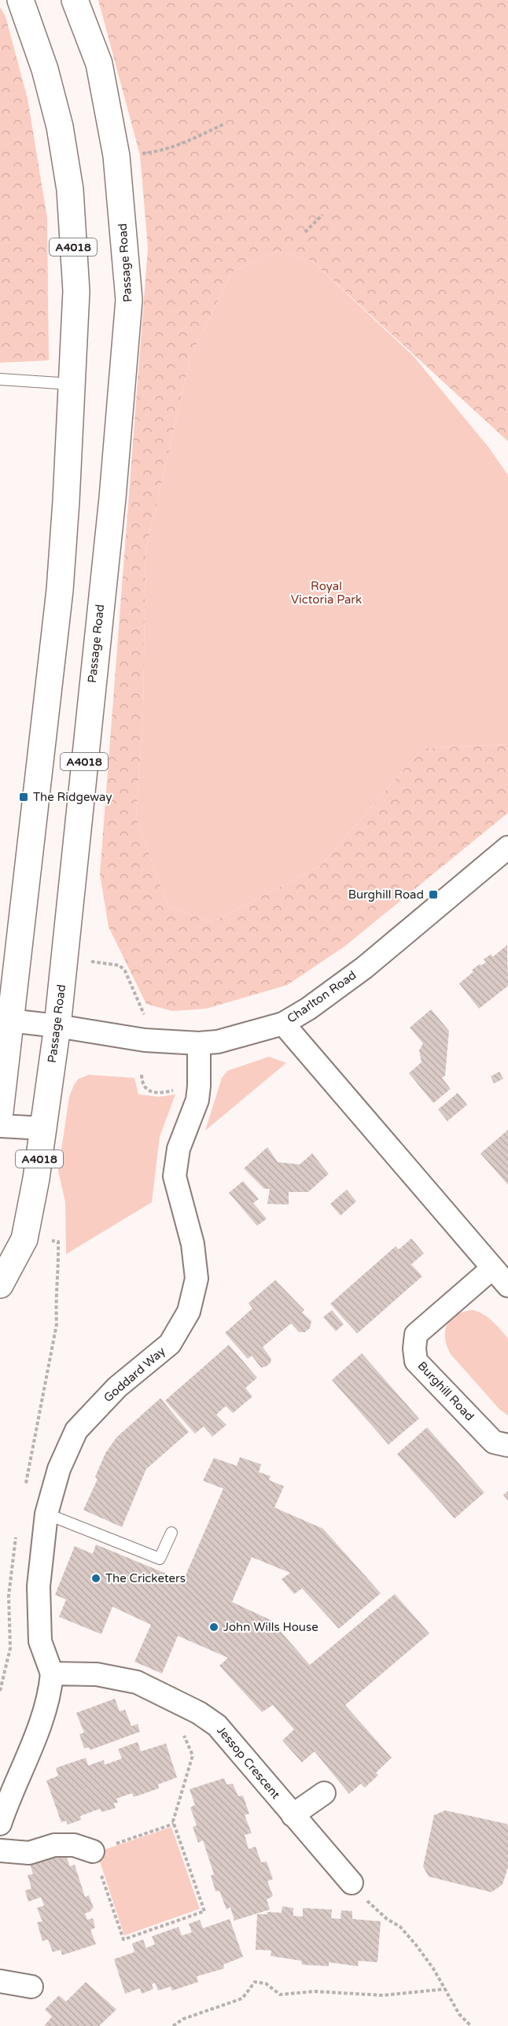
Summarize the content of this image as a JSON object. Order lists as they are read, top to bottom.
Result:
{
  "streets": {
    "main road": ["A4018", "Passage Road"],
    "street": [
      "Charlton Road",
      "Goddard Way",
      "Burghill Road",
      "Jessop Crescent"
    ]
  },
  "crossings": [
    ["A4018", "Charlton Road"],
    ["Passage Road", "Charlton Road"],
    ["Charlton Road", "Goddard Way"],
    ["Goddard Way", "Jessop Crescent"]
  ],
  "parks": ["Royal Victoria Park"],
  "places": {
    "transit": ["The Ridgeway", "Burghill Road"],
    "other": ["The Cricketers", "John Wills House"]
  }
}
